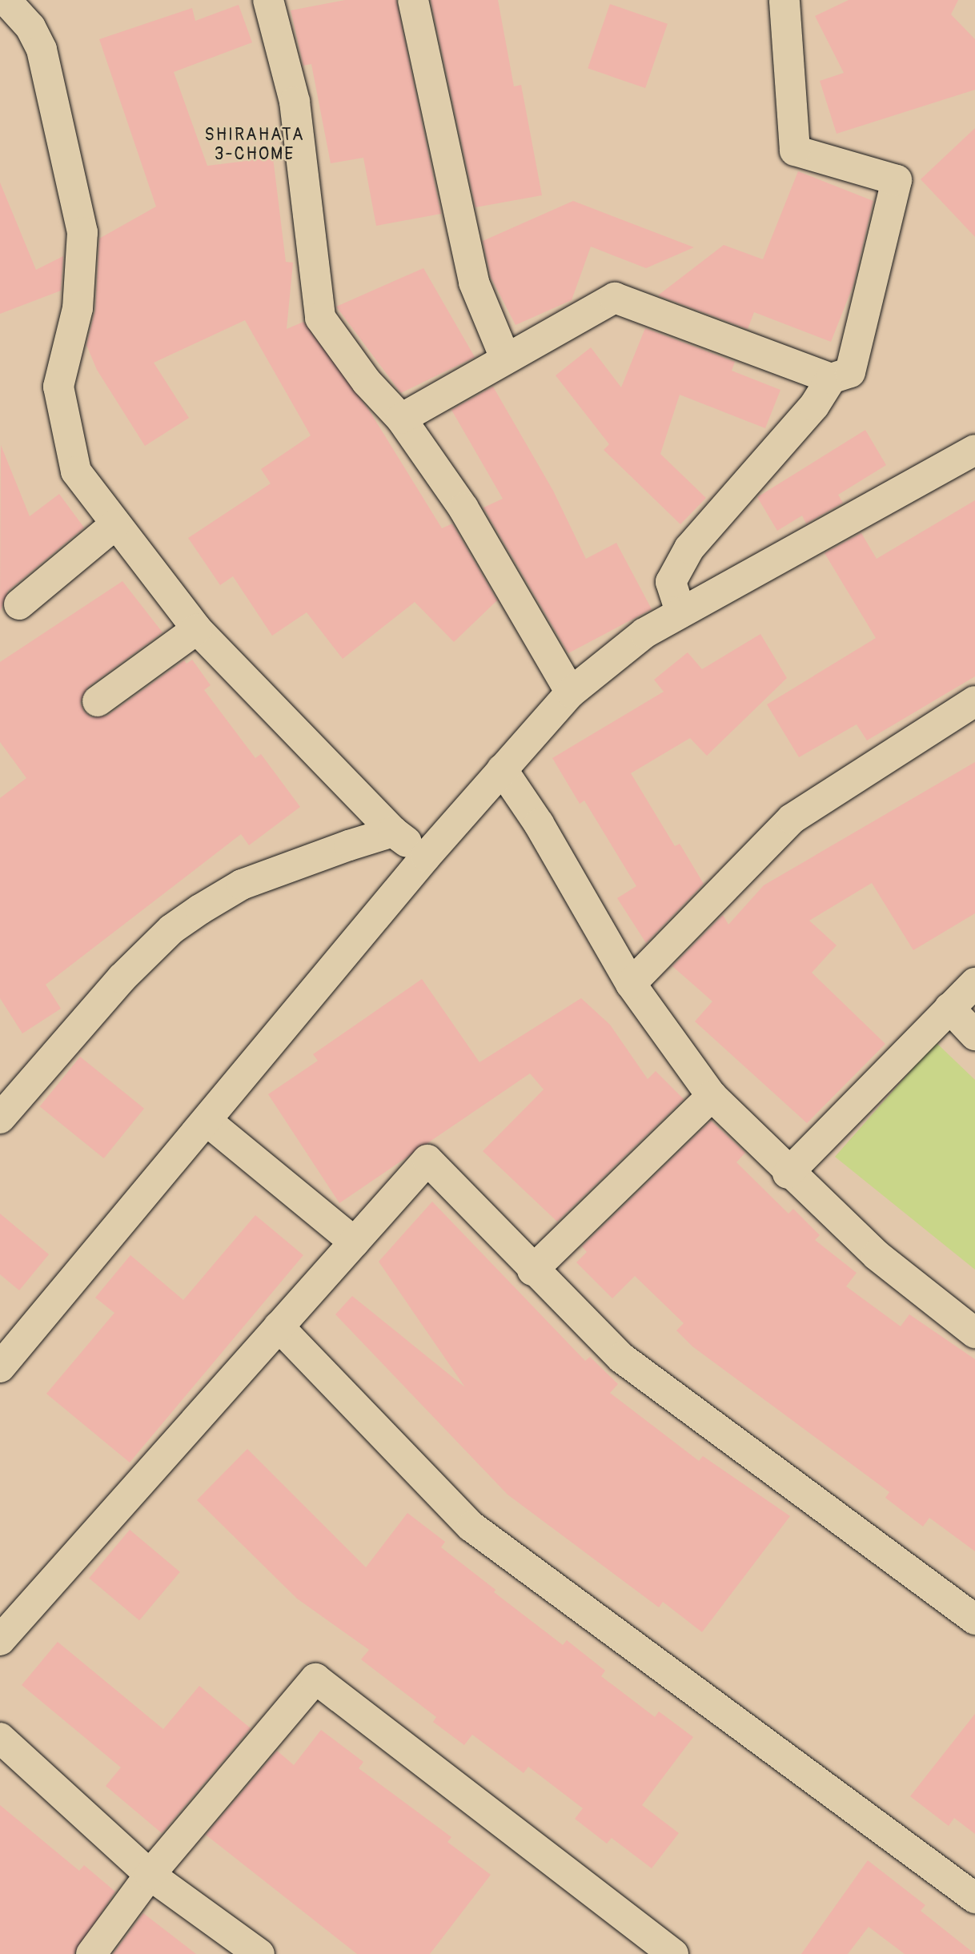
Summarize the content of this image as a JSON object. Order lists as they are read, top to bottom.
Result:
{
  "districts": ["SHIRAHATA 3-CHOME"]
}
